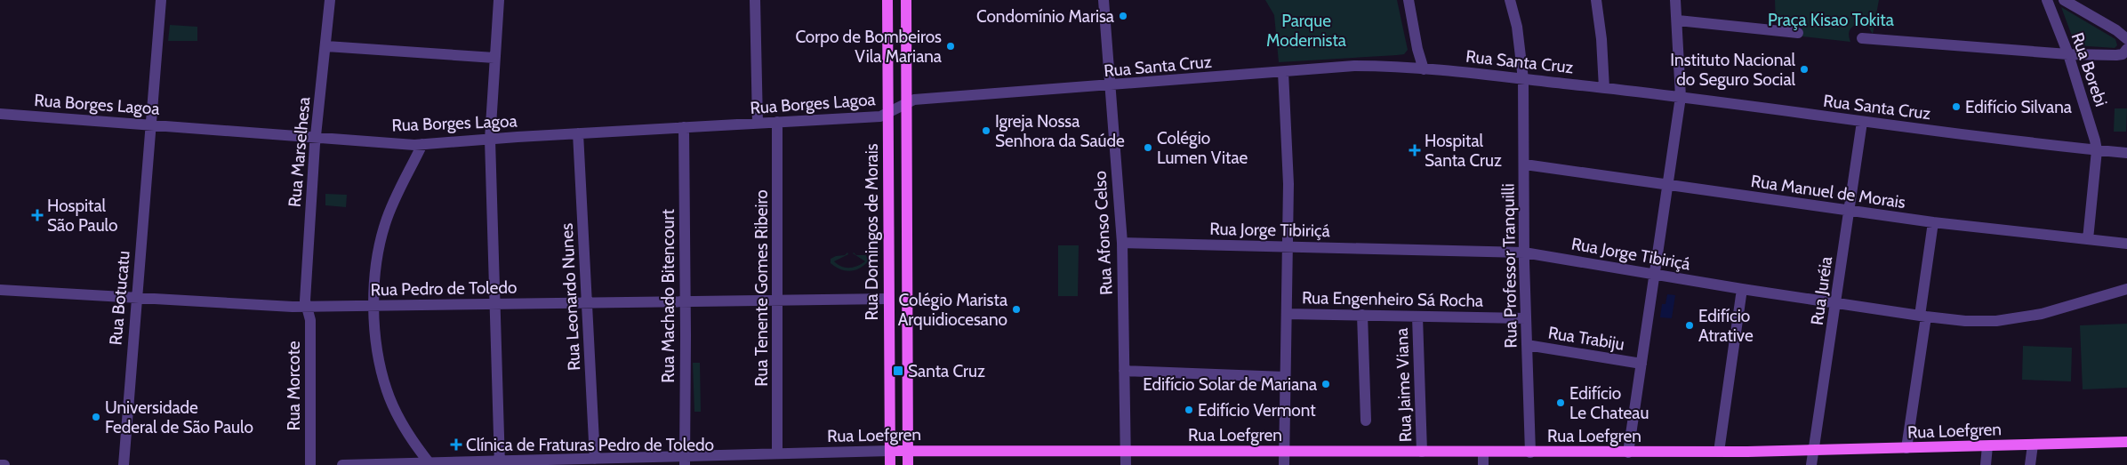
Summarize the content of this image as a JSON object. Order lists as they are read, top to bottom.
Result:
{
  "streets": {
    "main road": ["Rua Domingos de Morais", "Rua Loefgren"],
    "street": [
      "Rua Santa Cruz",
      "Rua Borebi",
      "Rua Borges Lagoa",
      "Rua Marselhesa",
      "Rua Manuel de Morais",
      "Rua Jorge Tibiriçá",
      "Rua Afonso Celso",
      "Rua Professor Tranquilli",
      "Rua Pedro de Toledo",
      "Rua Tenente Gomes Ribeiro",
      "Rua Juréia",
      "Rua Machado Bitencourt",
      "Rua Leonardo Nunes",
      "Rua Botucatu",
      "Rua Engenheiro Sá Rocha",
      "Rua Trabiju",
      "Rua Jaime Viana",
      "Rua Morcote"
    ]
  },
  "crossings": [
    ["Rua Santa Cruz", "Rua Borebi"],
    ["Rua Santa Cruz", "Rua Borges Lagoa"],
    ["Rua Santa Cruz", "Rua Afonso Celso"],
    ["Rua Santa Cruz", "Rua Professor Tranquilli"],
    ["Rua Santa Cruz", "Rua Juréia"],
    ["Rua Borges Lagoa", "Rua Marselhesa"],
    ["Rua Borges Lagoa", "Rua Domingos de Morais"],
    ["Rua Borges Lagoa", "Rua Tenente Gomes Ribeiro"],
    ["Rua Borges Lagoa", "Rua Machado Bitencourt"],
    ["Rua Borges Lagoa", "Rua Leonardo Nunes"],
    ["Rua Borges Lagoa", "Rua Botucatu"],
    ["Rua Marselhesa", "Rua Pedro de Toledo"],
    ["Rua Marselhesa", "Rua Morcote"],
    ["Rua Manuel de Morais", "Rua Professor Tranquilli"],
    ["Rua Manuel de Morais", "Rua Juréia"],
    ["Rua Jorge Tibiriçá", "Rua Afonso Celso"],
    ["Rua Jorge Tibiriçá", "Rua Professor Tranquilli"],
    ["Rua Jorge Tibiriçá", "Rua Juréia"],
    ["Rua Domingos de Morais", "Rua Pedro de Toledo"],
    ["Rua Domingos de Morais", "Rua Loefgren"],
    ["Rua Afonso Celso", "Rua Loefgren"],
    ["Rua Professor Tranquilli", "Rua Engenheiro Sá Rocha"],
    ["Rua Professor Tranquilli", "Rua Trabiju"],
    ["Rua Professor Tranquilli", "Rua Loefgren"],
    ["Rua Pedro de Toledo", "Rua Tenente Gomes Ribeiro"],
    ["Rua Pedro de Toledo", "Rua Machado Bitencourt"],
    ["Rua Pedro de Toledo", "Rua Leonardo Nunes"],
    ["Rua Pedro de Toledo", "Rua Botucatu"],
    ["Rua Pedro de Toledo", "Rua Morcote"],
    ["Rua Tenente Gomes Ribeiro", "Rua Loefgren"],
    ["Rua Juréia", "Rua Loefgren"],
    ["Rua Machado Bitencourt", "Rua Loefgren"],
    ["Rua Leonardo Nunes", "Rua Loefgren"],
    ["Rua Engenheiro Sá Rocha", "Rua Jaime Viana"],
    ["Rua Jaime Viana", "Rua Loefgren"]
  ],
  "parks": ["Praça Kisao Tokita", "Parque Modernista"],
  "places": {
    "other": [
      "Condomínio Marisa",
      "Corpo de Bombeiros Vila Mariana",
      "Instituto Nacional do Seguro Social",
      "Edifício Silvana",
      "Igreja Nossa Senhora da Saúde",
      "Colégio Lumen Vitae",
      "Colégio Marista Arquidiocesano",
      "Edifício Atrative",
      "Edifício Solar de Mariana",
      "Edifício Le Chateau",
      "Edifício Vermont",
      "Universidade Federal de São Paulo"
    ],
    "health": ["Hospital Santa Cruz", "Hospital São Paulo", "Clínica de Fraturas Pedro de Toledo"],
    "transit": ["Santa Cruz"]
  }
}
